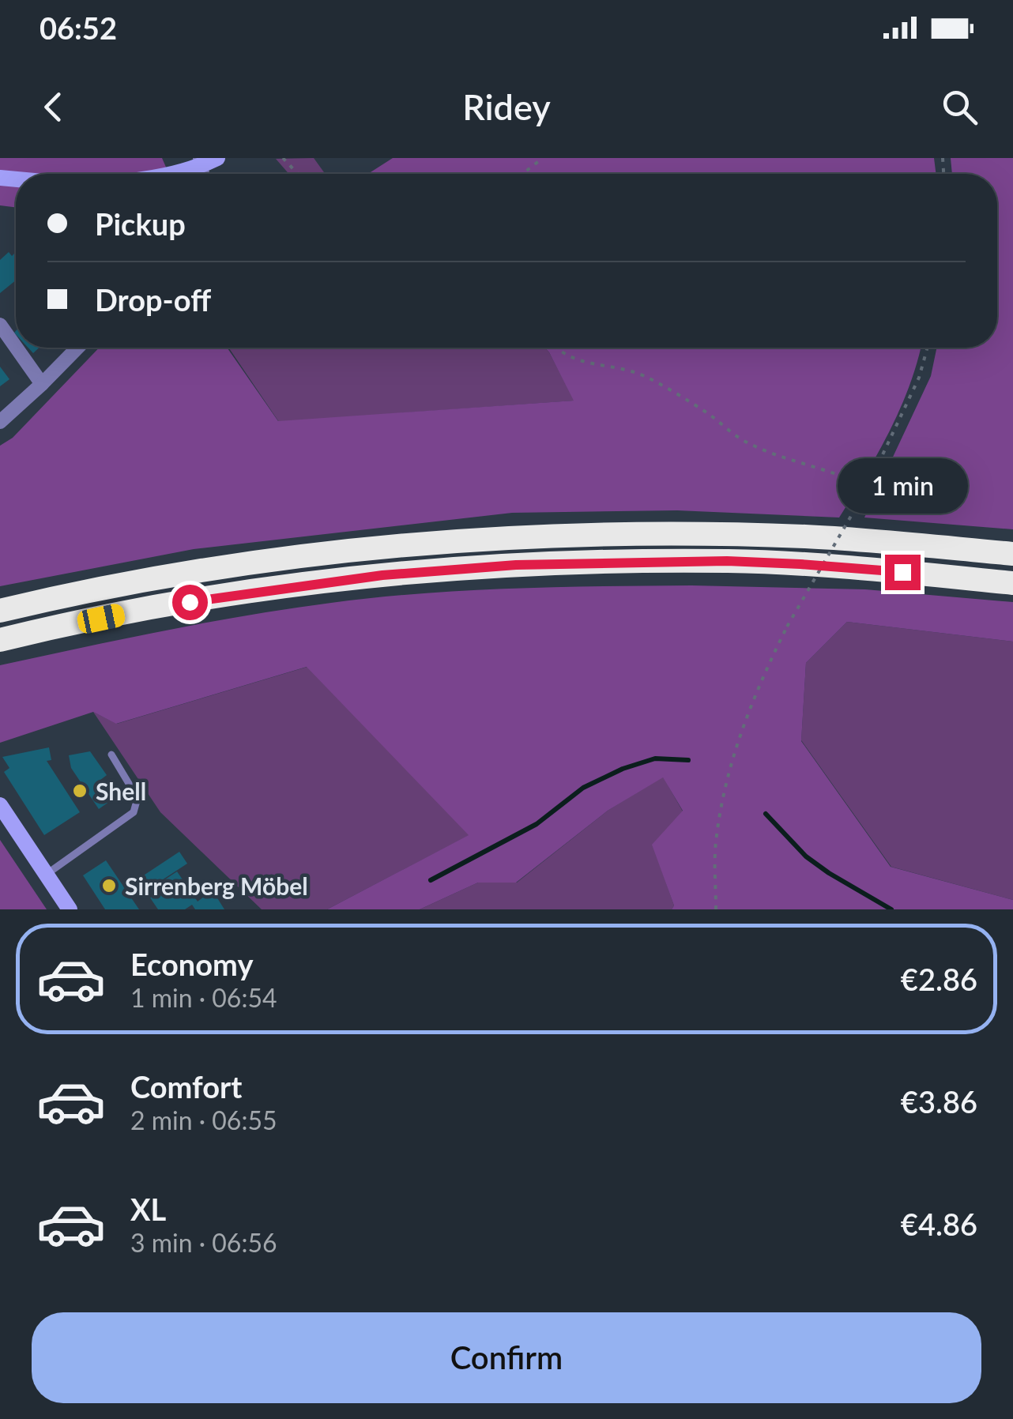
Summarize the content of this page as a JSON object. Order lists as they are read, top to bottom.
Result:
{
  "places": ["Shell", "Sirrenberg Möbel"],
  "page": {
    "status": "06:52",
    "header": "Ridey",
    "banner": ["Pickup", "Drop-off"],
    "bubble": "1 min",
    "list": [
      {
        "name": "Economy",
        "note": "1 min · 06:54",
        "value": "€2.86"
      },
      {
        "name": "Comfort",
        "note": "2 min · 06:55",
        "value": "€3.86"
      },
      {
        "name": "XL",
        "note": "3 min · 06:56",
        "value": "€4.86"
      }
    ],
    "buttons": "Confirm"
  }
}
